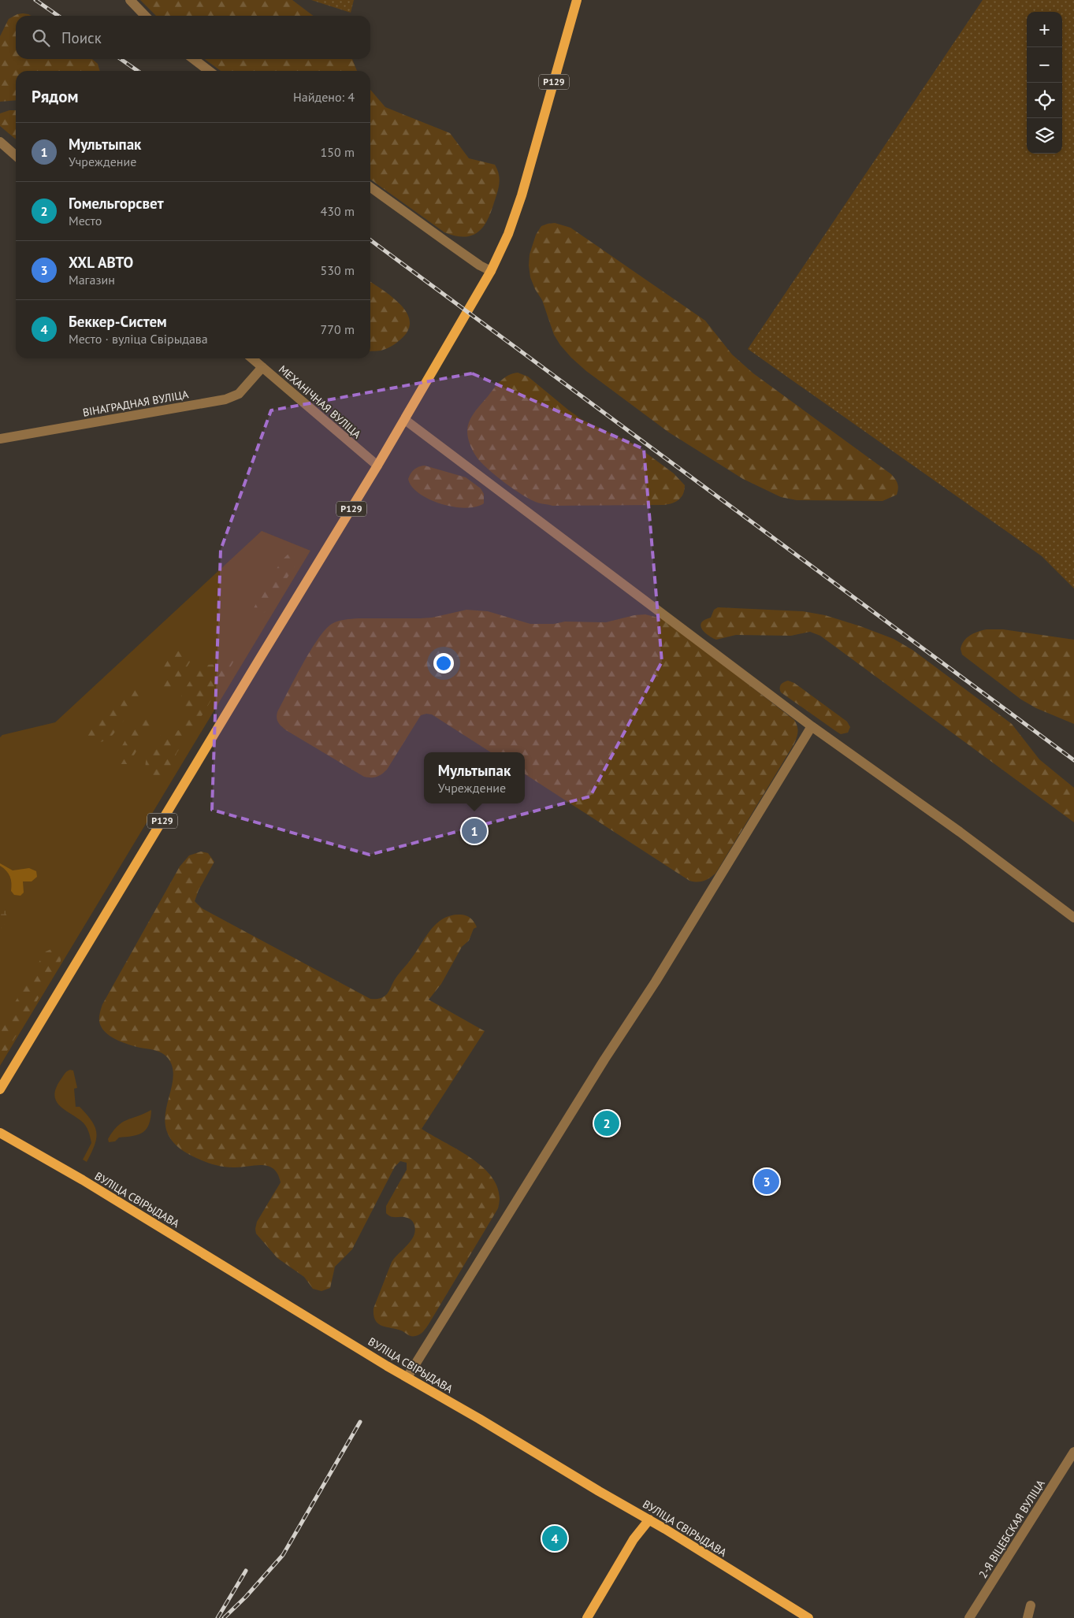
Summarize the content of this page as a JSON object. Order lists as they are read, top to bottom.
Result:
{
  "streets": {
    "main road": ["Р129", "ВУЛІЦА СВІРЫДАВА"],
    "street": ["МЕХАНІЧНАЯ ВУЛІЦА", "ВІНАГРАДНАЯ ВУЛІЦА", "2-Я ВІЦЕБСКАЯ ВУЛІЦА"]
  },
  "crossings": [
    ["Р129", "МЕХАНІЧНАЯ ВУЛІЦА"],
    ["МЕХАНІЧНАЯ ВУЛІЦА", "ВІНАГРАДНАЯ ВУЛІЦА"]
  ],
  "page": {
    "map_buttons": ["+", "−"],
    "search": "Поиск",
    "heading": ["Рядом", "Найдено: 4"],
    "list": [
      {
        "mark": "1",
        "name": "Мультыпак",
        "note": "Учреждение",
        "value": "150 m"
      },
      {
        "mark": "2",
        "name": "Гомельгорсвет",
        "note": "Место",
        "value": "430 m"
      },
      {
        "mark": "3",
        "name": "XXL АВТО",
        "note": "Магазин",
        "value": "530 m"
      },
      {
        "mark": "4",
        "name": "Беккер-Систем",
        "note": "Место · вуліца Свірыдава",
        "value": "770 m"
      }
    ],
    "popup": ["Мультыпак", "Учреждение"],
    "pins": [
      "1",
      "2",
      "3",
      "4"
    ]
  }
}
